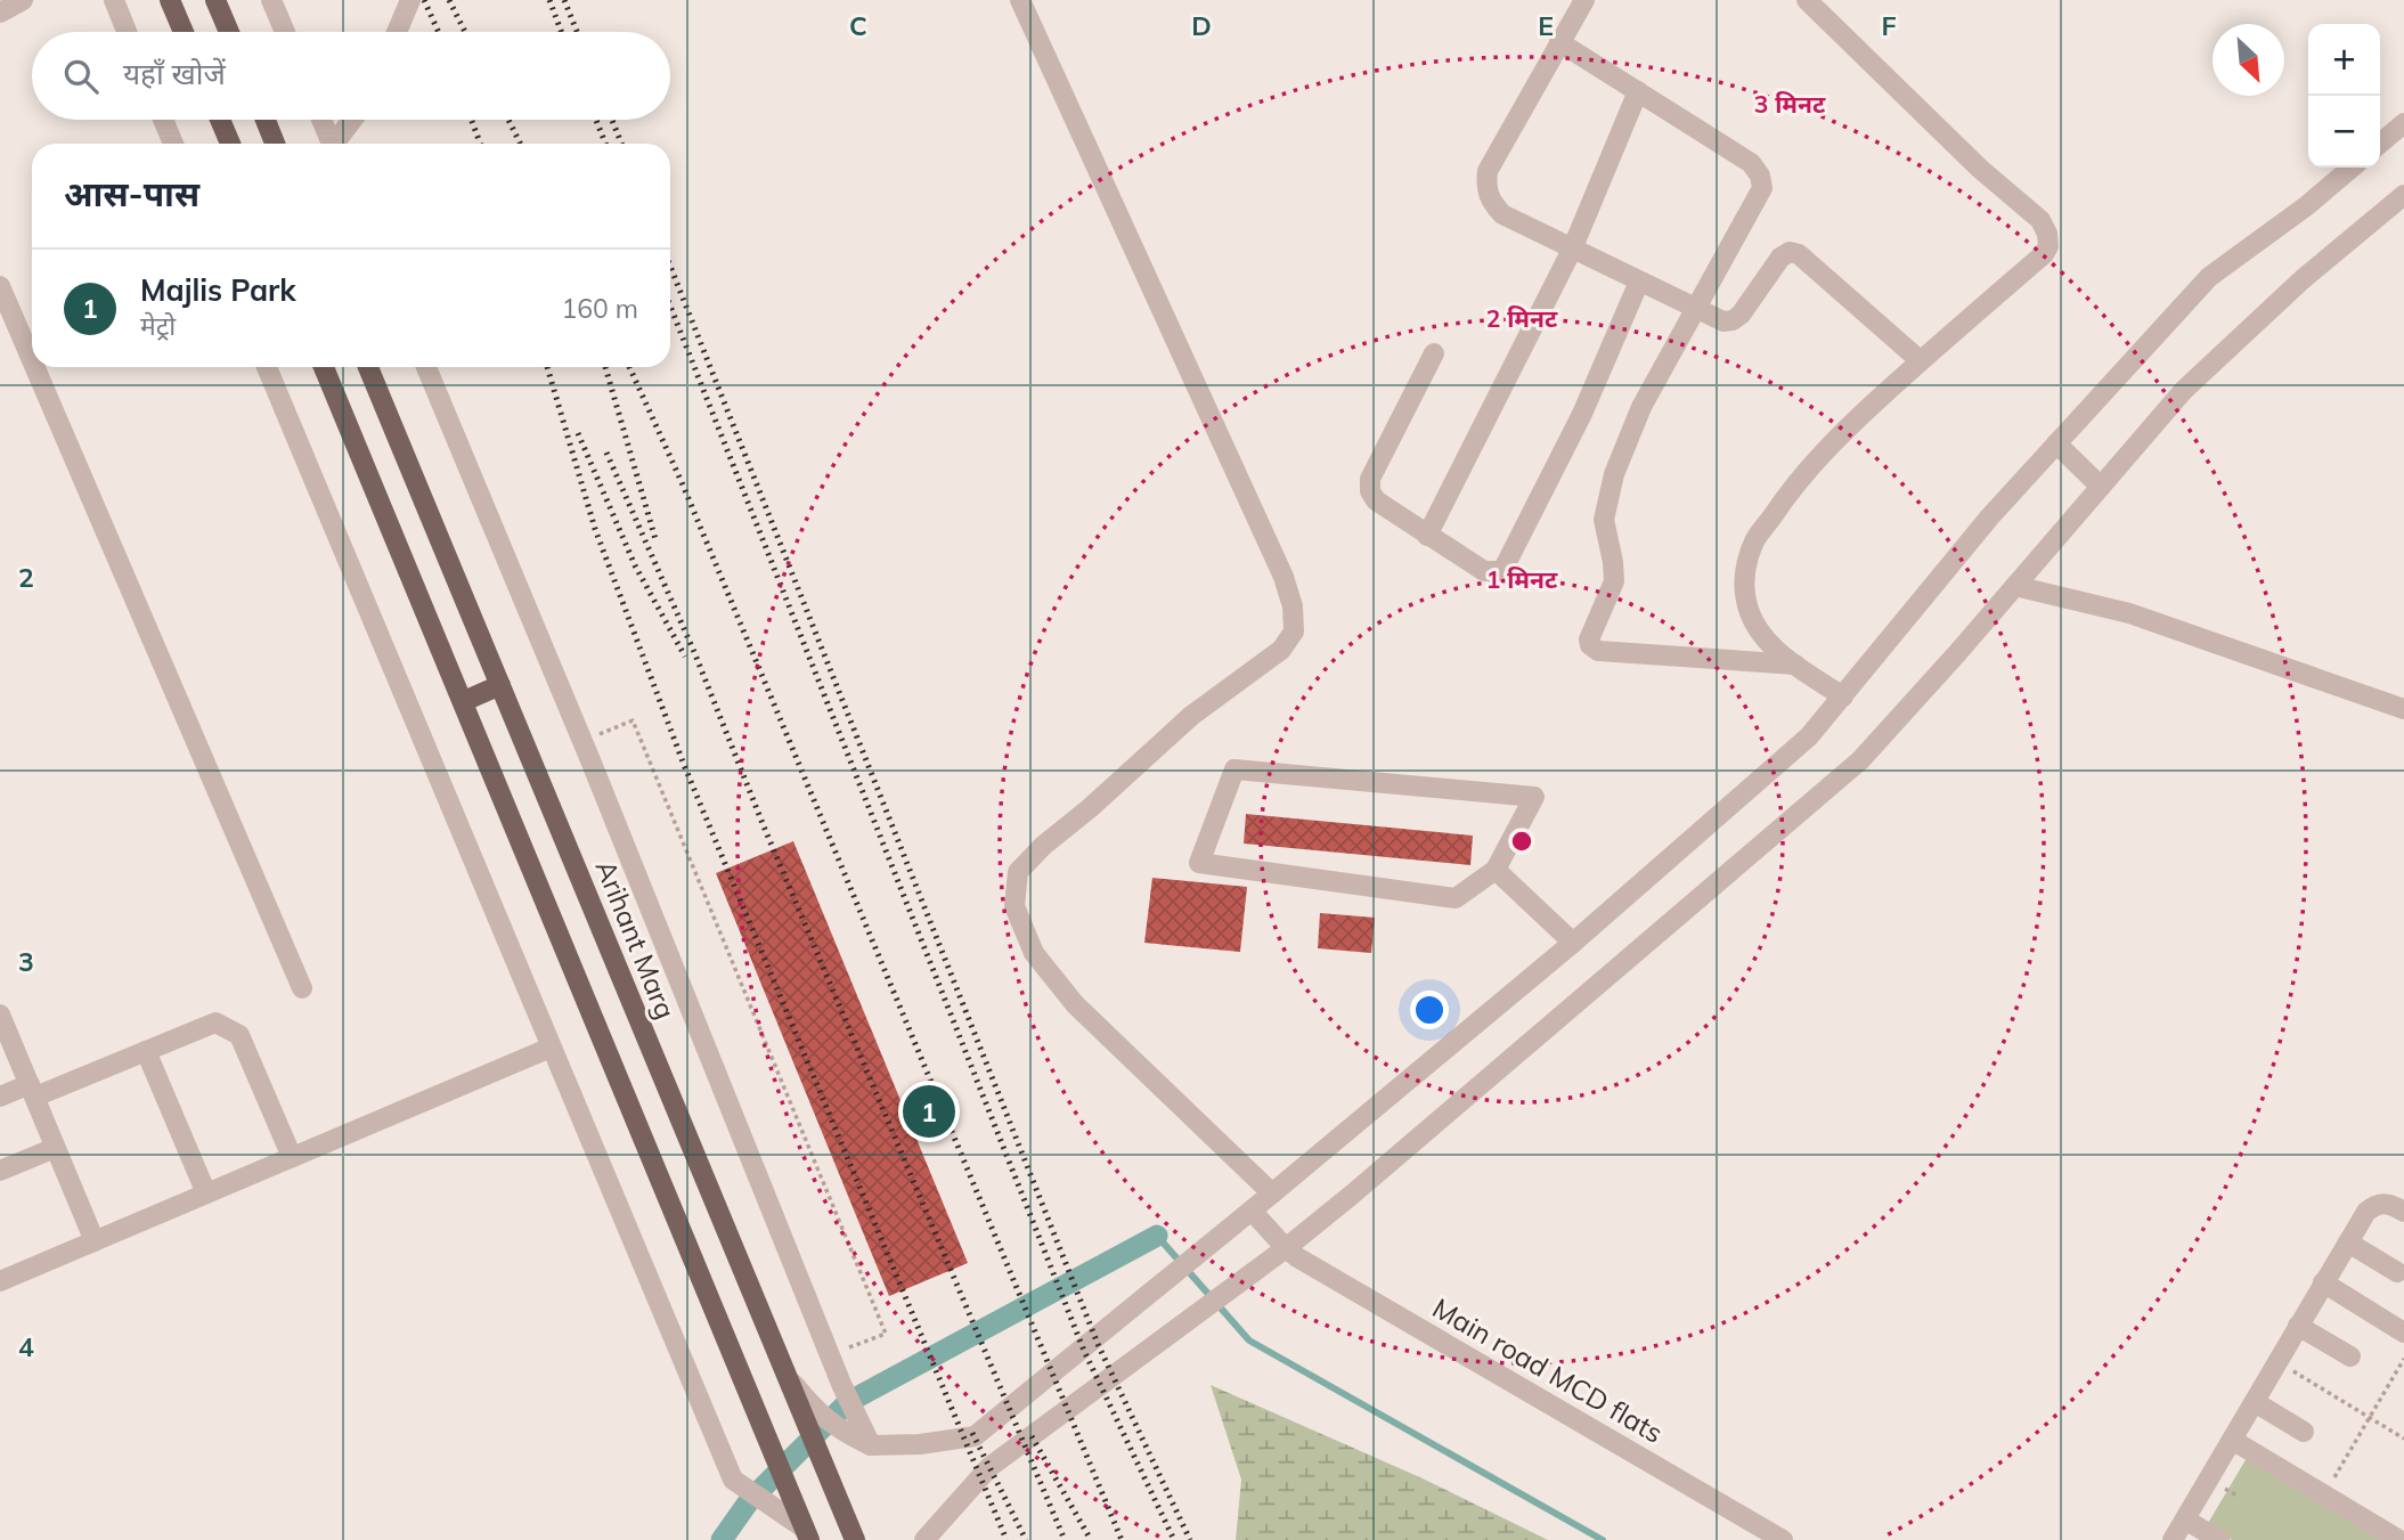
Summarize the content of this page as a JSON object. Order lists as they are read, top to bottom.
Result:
{
  "streets": {
    "main road": ["Arihant Marg"],
    "street": ["Main road MCD flats"]
  },
  "north": "bottom right",
  "page": {
    "map_buttons": ["+", "−"],
    "search": "यहाँ खोजें",
    "heading": "आस-पास",
    "list": [
      {
        "mark": "1",
        "name": "Majlis Park",
        "note": "मेट्रो",
        "value": "160 m"
      }
    ],
    "pins": "1"
  },
  "grid": {
    "columns": [
      "C",
      "D",
      "E",
      "F"
    ],
    "rows": ["2", "3", "4"]
  },
  "rings": ["3 मिनट", "2 मिनट", "1 मिनट"]
}
